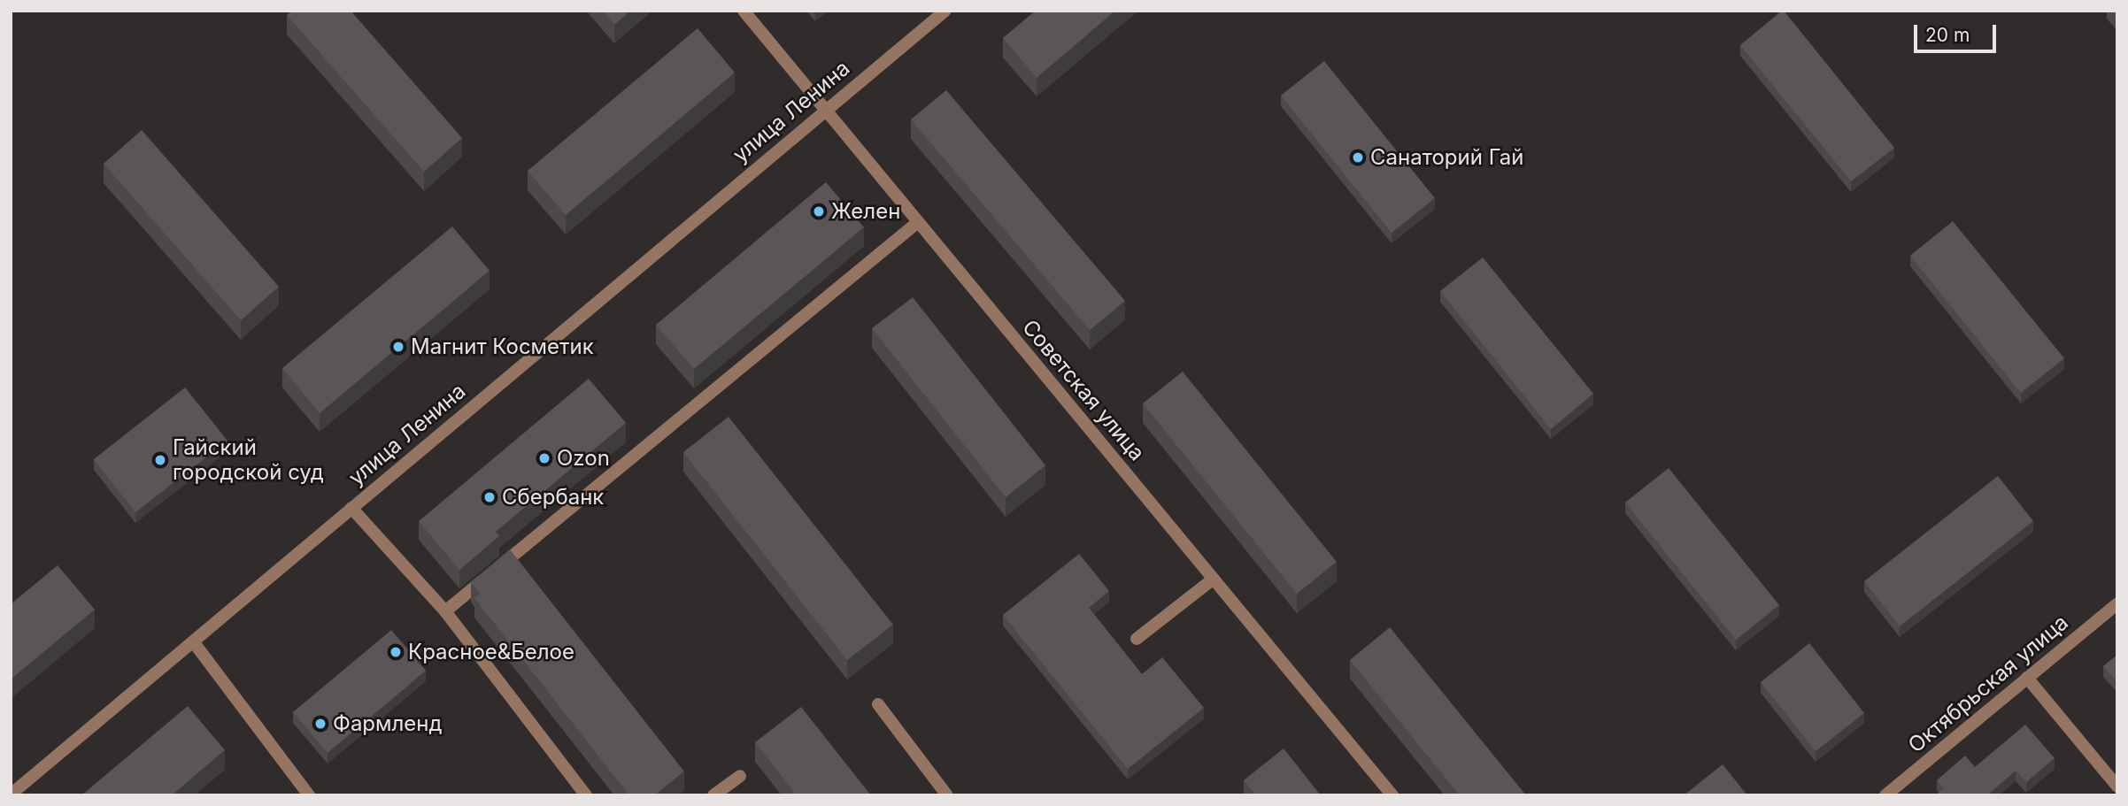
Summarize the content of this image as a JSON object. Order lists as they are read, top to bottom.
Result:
{
  "streets": {
    "street": ["улица Ленина", "Советская улица", "Октябрьская улица"]
  },
  "crossings": [
    ["улица Ленина", "Советская улица"]
  ],
  "places": [
    "Санаторий Гай",
    "Желен",
    "Магнит Косметик",
    "Ozon",
    "Гайский городской суд",
    "Сбербанк",
    "Красное&Белое",
    "Фармленд"
  ],
  "scale_bar": "20 m"
}
